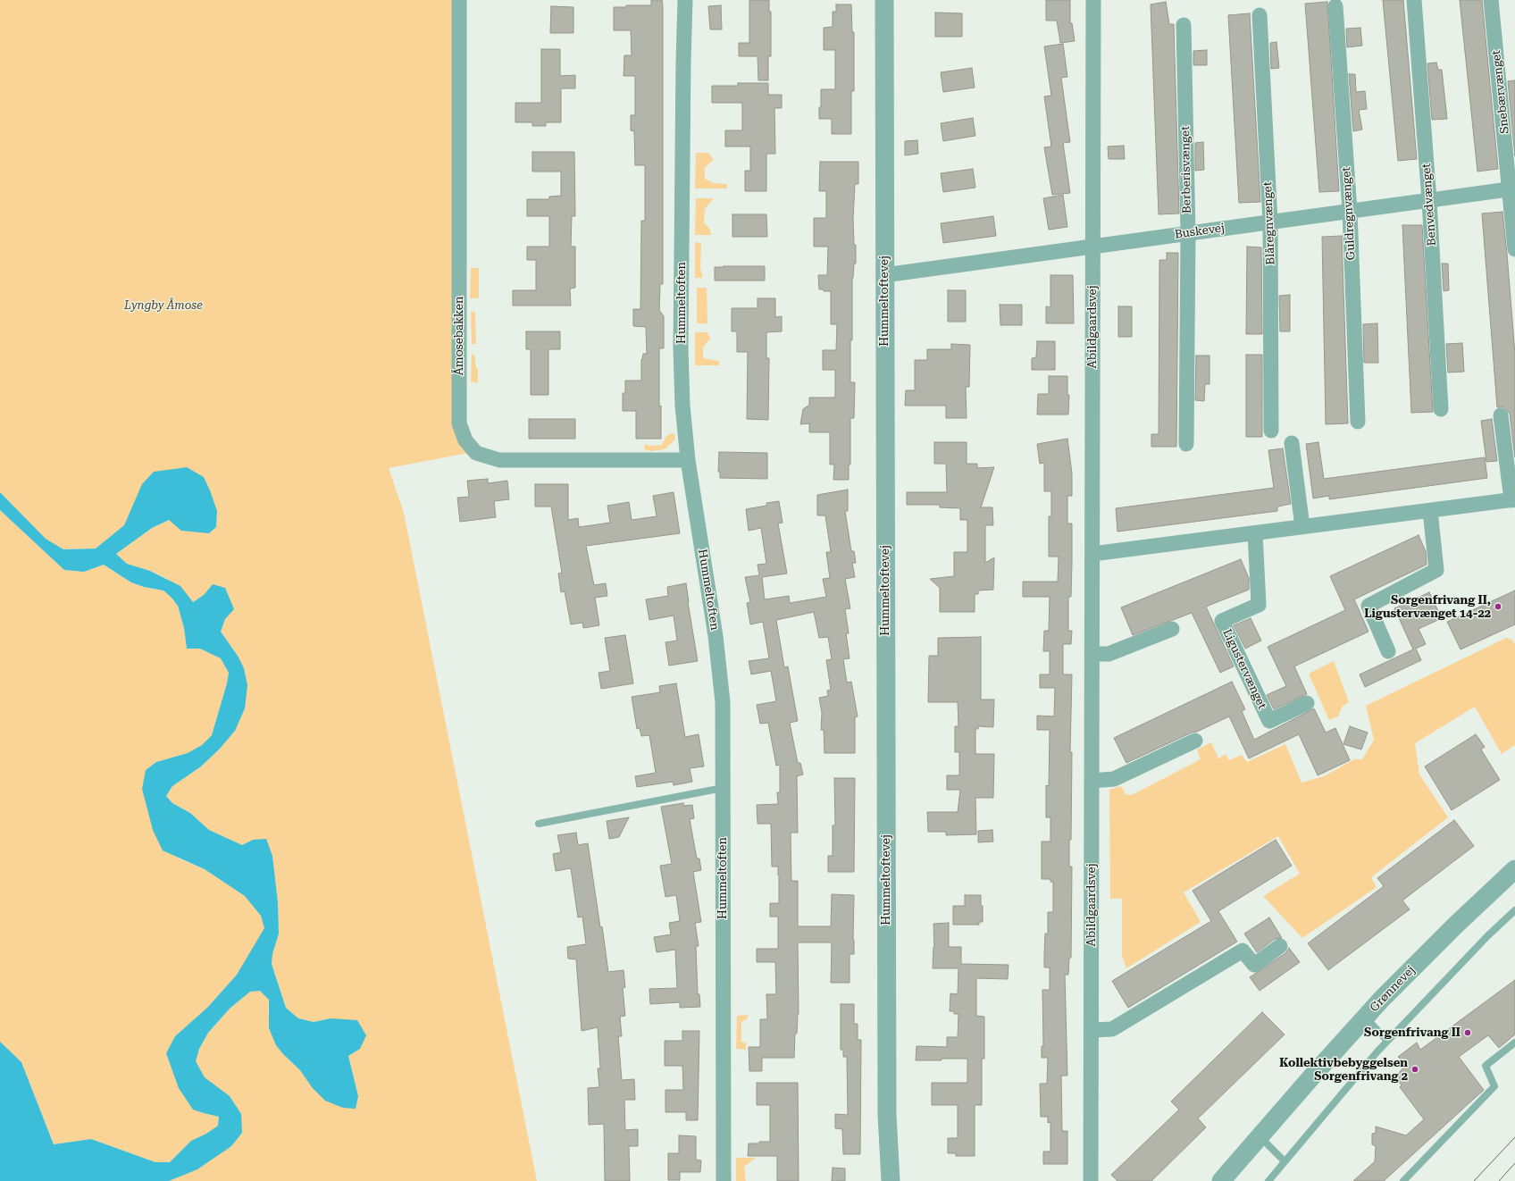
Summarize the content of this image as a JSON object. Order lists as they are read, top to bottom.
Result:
{
  "streets": {
    "street": [
      "Snebærvænget",
      "Berberisvænget",
      "Benvedvænget",
      "Guldregnvænget",
      "Blåregnvænget",
      "Buskevej",
      "Hummeltoftevej",
      "Hummeltoften",
      "Abildgaardsvej",
      "Åmosebakken",
      "Ligustervænget",
      "Grønnevej"
    ]
  },
  "crossings": [
    ["Snebærvænget", "Buskevej"],
    ["Berberisvænget", "Buskevej"],
    ["Benvedvænget", "Buskevej"],
    ["Guldregnvænget", "Buskevej"],
    ["Blåregnvænget", "Buskevej"],
    ["Buskevej", "Hummeltoftevej"],
    ["Buskevej", "Abildgaardsvej"],
    ["Hummeltoften", "Åmosebakken"]
  ],
  "parks": ["Lyngby Åmose"],
  "places": ["Sorgenfrivang II, Ligustervænget 14-22", "Sorgenfrivang II", "Kollektivbebyggelsen Sorgenfrivang 2"]
}
